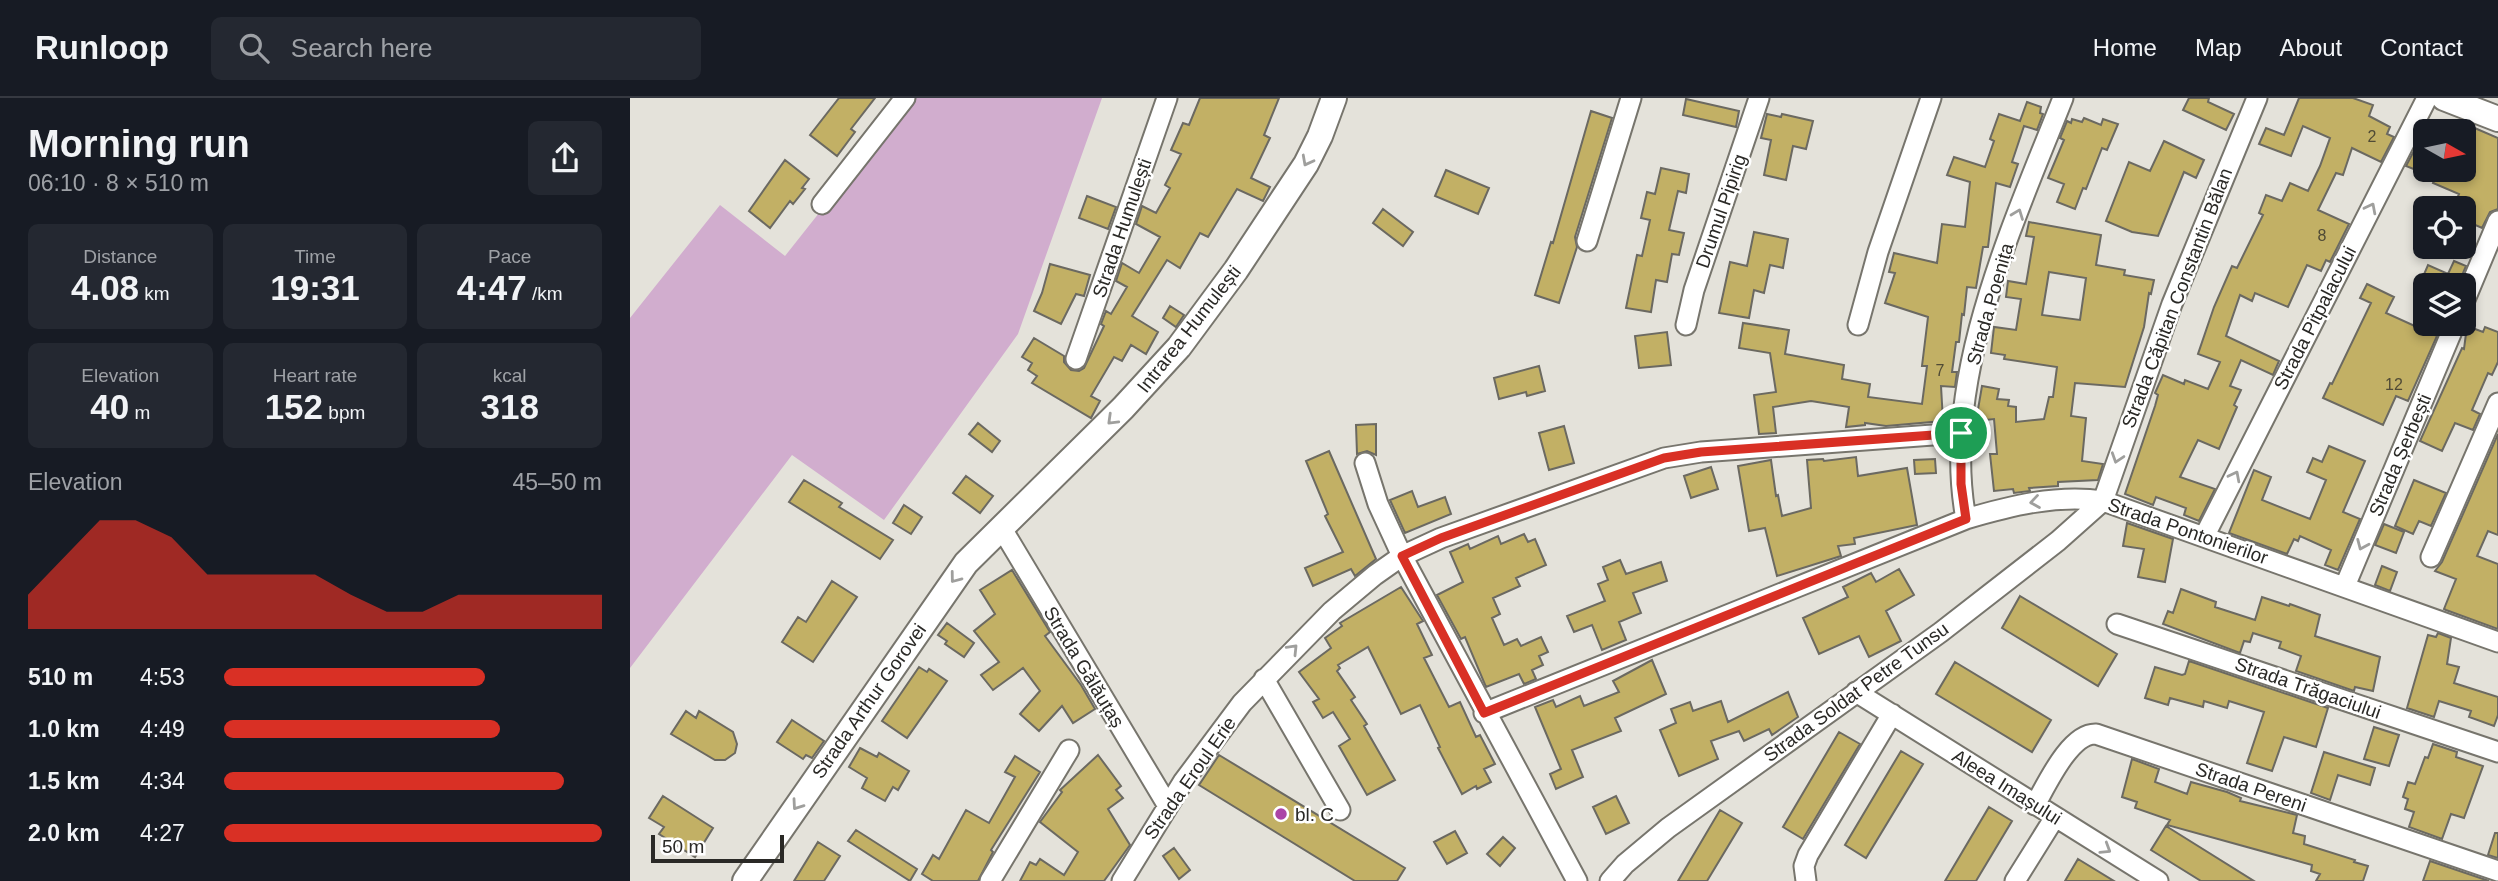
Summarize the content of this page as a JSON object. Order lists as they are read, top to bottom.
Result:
{
  "streets": {
    "street": [
      "Drumul Pipirig",
      "Strada Humulești",
      "Strada Căpitan Constantin Bălan",
      "Strada Poenița",
      "Strada Pitpalacului",
      "Intrarea Humulești",
      "Strada Șerbești",
      "Strada Pontonierilor",
      "Strada Gălăuțaș",
      "Strada Trăgaciului",
      "Strada Soldat Petre Tunsu",
      "Strada Arthur Gorovei",
      "Strada Eroul Erie",
      "Aleea Imașului",
      "Strada Pereni"
    ]
  },
  "crossings": [
    ["Strada Căpitan Constantin Bălan", "Strada Pontonierilor"],
    ["Strada Căpitan Constantin Bălan", "Strada Soldat Petre Tunsu"],
    ["Strada Poenița", "Strada Pontonierilor"],
    ["Strada Poenița", "Strada Eroul Erie"],
    ["Strada Pitpalacului", "Strada Pontonierilor"],
    ["Intrarea Humulești", "Strada Gălăuțaș"],
    ["Intrarea Humulești", "Strada Arthur Gorovei"],
    ["Strada Șerbești", "Strada Pontonierilor"],
    ["Strada Pontonierilor", "Strada Soldat Petre Tunsu"],
    ["Strada Gălăuțaș", "Strada Arthur Gorovei"],
    ["Strada Gălăuțaș", "Strada Eroul Erie"],
    ["Strada Soldat Petre Tunsu", "Aleea Imașului"],
    ["Aleea Imașului", "Strada Pereni"]
  ],
  "one_way": ["Strada Căpitan Constantin Bălan", "Strada Pitpalacului", "Intrarea Humulești"],
  "places": ["bl. C"],
  "house_numbers": [
    "2",
    "8",
    "7",
    "12"
  ],
  "scale_bar": "50 m",
  "north": "right",
  "page": {
    "header": "Runloop",
    "search": "Search here",
    "nav": [
      "Home",
      "Map",
      "About",
      "Contact"
    ],
    "heading": ["Morning run", "06:10 · 8 × 510 m"],
    "stats": [
      ["Distance", "4.08 km"],
      ["Time", "19:31"],
      ["Pace", "4:47 /km"],
      ["Elevation", "40 m"],
      ["Heart rate", "152 bpm"],
      ["kcal", "318"]
    ],
    "chart": ["Elevation", "45–50 m"],
    "list": [
      {
        "name": "510 m",
        "note": "4:53"
      },
      {
        "name": "1.0 km",
        "note": "4:49"
      },
      {
        "name": "1.5 km",
        "note": "4:34"
      },
      {
        "name": "2.0 km",
        "note": "4:27"
      }
    ],
    "scale": "50 m"
  }
}
